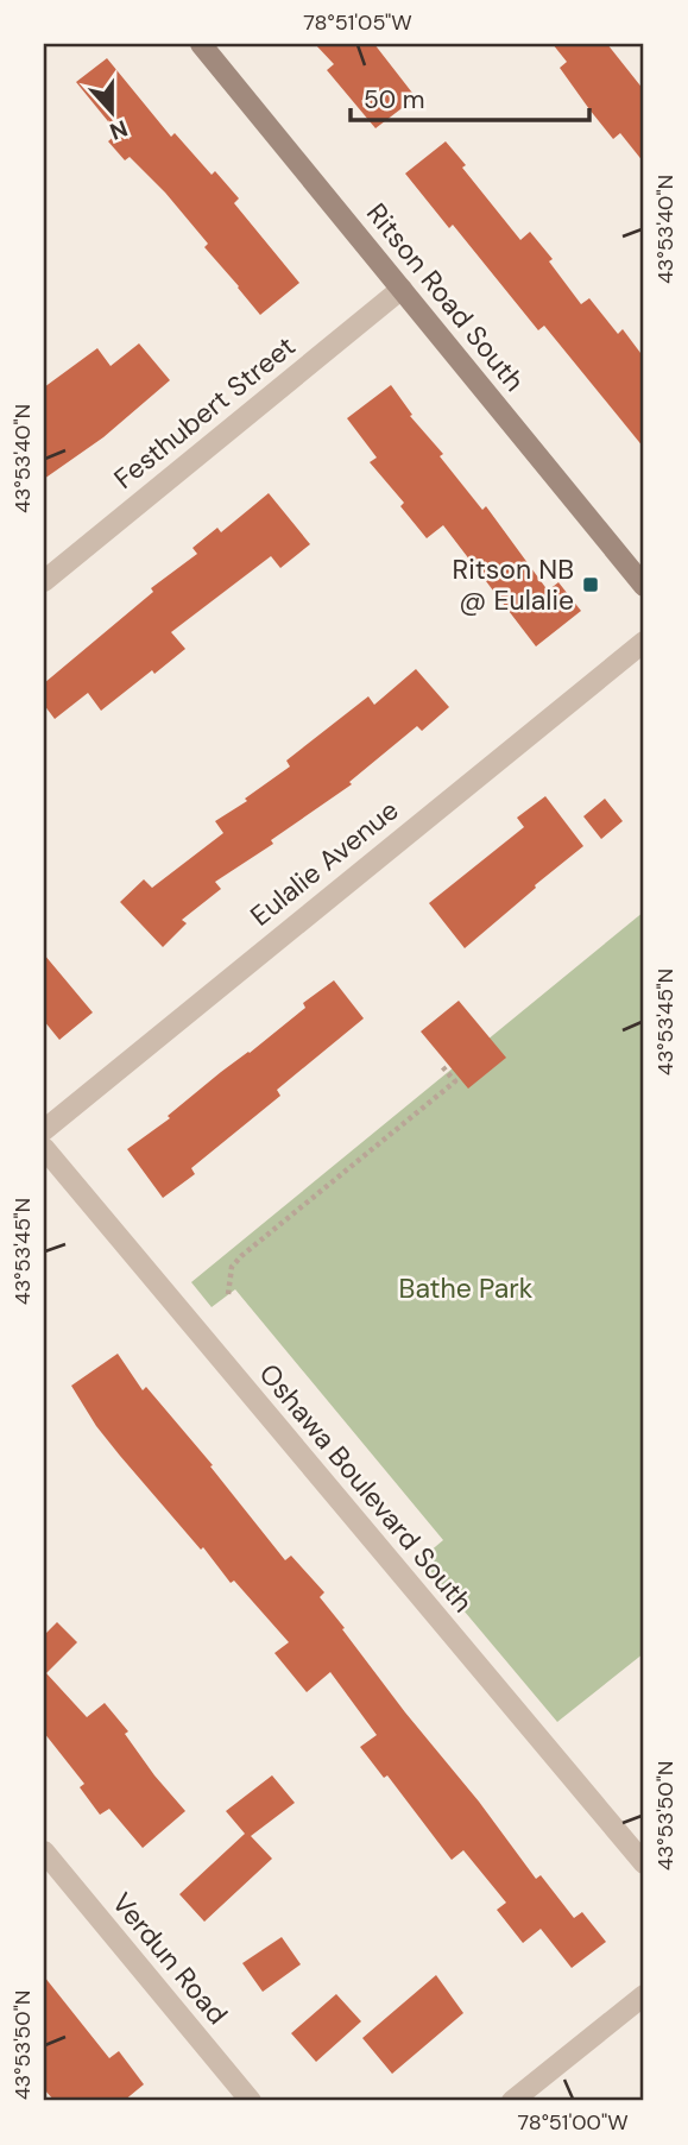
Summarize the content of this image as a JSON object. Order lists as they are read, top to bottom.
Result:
{
  "streets": {
    "main road": ["Ritson Road South"],
    "street": [
      "Festhubert Street",
      "Eulalie Avenue",
      "Oshawa Boulevard South",
      "Verdun Road"
    ]
  },
  "crossings": [
    ["Ritson Road South", "Festhubert Street"]
  ],
  "parks": ["Bathe Park"],
  "places": {
    "transit": ["Ritson NB @ Eulalie"]
  },
  "scale_bar": "50 m",
  "north": "bottom",
  "coordinates": [
    "78°51'05\"W",
    "43°53'40\"N",
    "43°53'45\"N",
    "43°53'50\"N",
    "78°51'00\"W"
  ]
}
